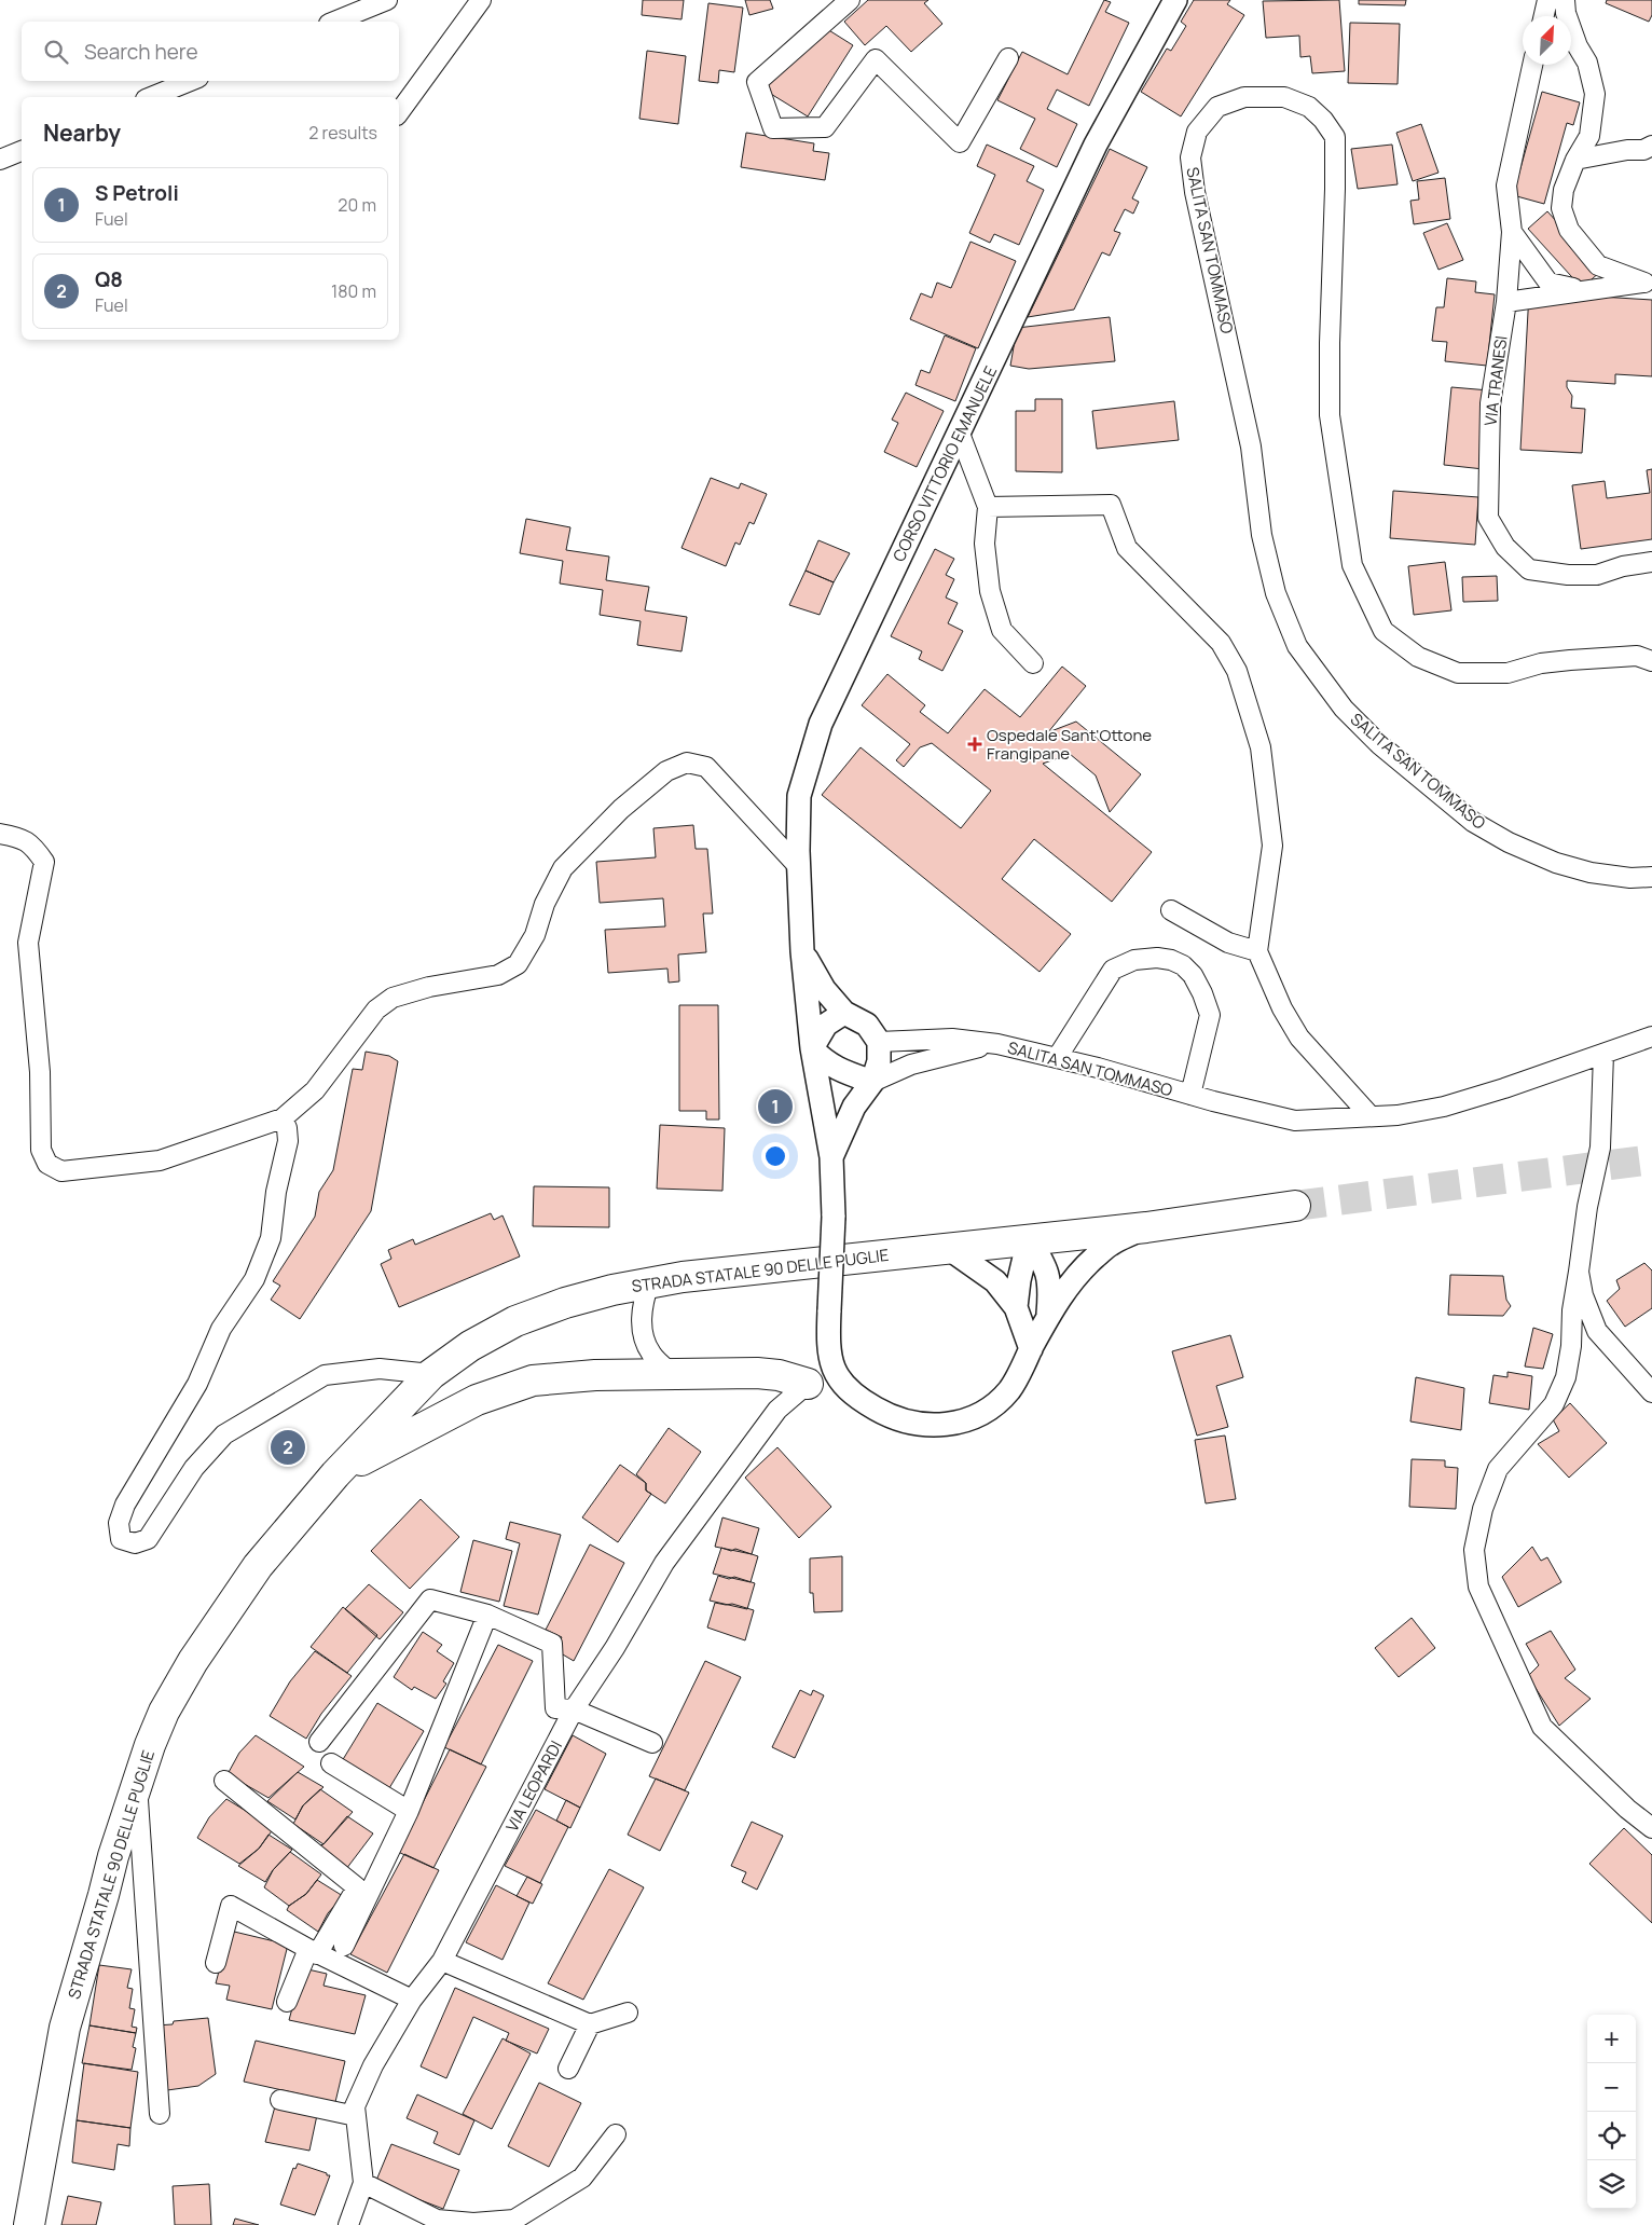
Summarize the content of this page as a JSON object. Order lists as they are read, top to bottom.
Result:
{
  "streets": {
    "main road": ["STRADA STATALE 90 DELLE PUGLIE"],
    "street": [
      "SALITA SAN TOMMASO",
      "VIA TRANESI",
      "CORSO VITTORIO EMANUELE",
      "VIA LEOPARDI"
    ]
  },
  "crossings": [
    ["SALITA SAN TOMMASO", "CORSO VITTORIO EMANUELE"],
    ["CORSO VITTORIO EMANUELE", "STRADA STATALE 90 DELLE PUGLIE"]
  ],
  "places": {
    "health": ["Ospedale Sant'Ottone Frangipane"]
  },
  "north": "top right",
  "page": {
    "search": "Search here",
    "heading": ["Nearby", "2 results"],
    "list": [
      {
        "mark": "1",
        "name": "S Petroli",
        "note": "Fuel",
        "value": "20 m"
      },
      {
        "mark": "2",
        "name": "Q8",
        "note": "Fuel",
        "value": "180 m"
      }
    ],
    "pins": ["1", "2"],
    "map_buttons": ["+", "−"]
  }
}
